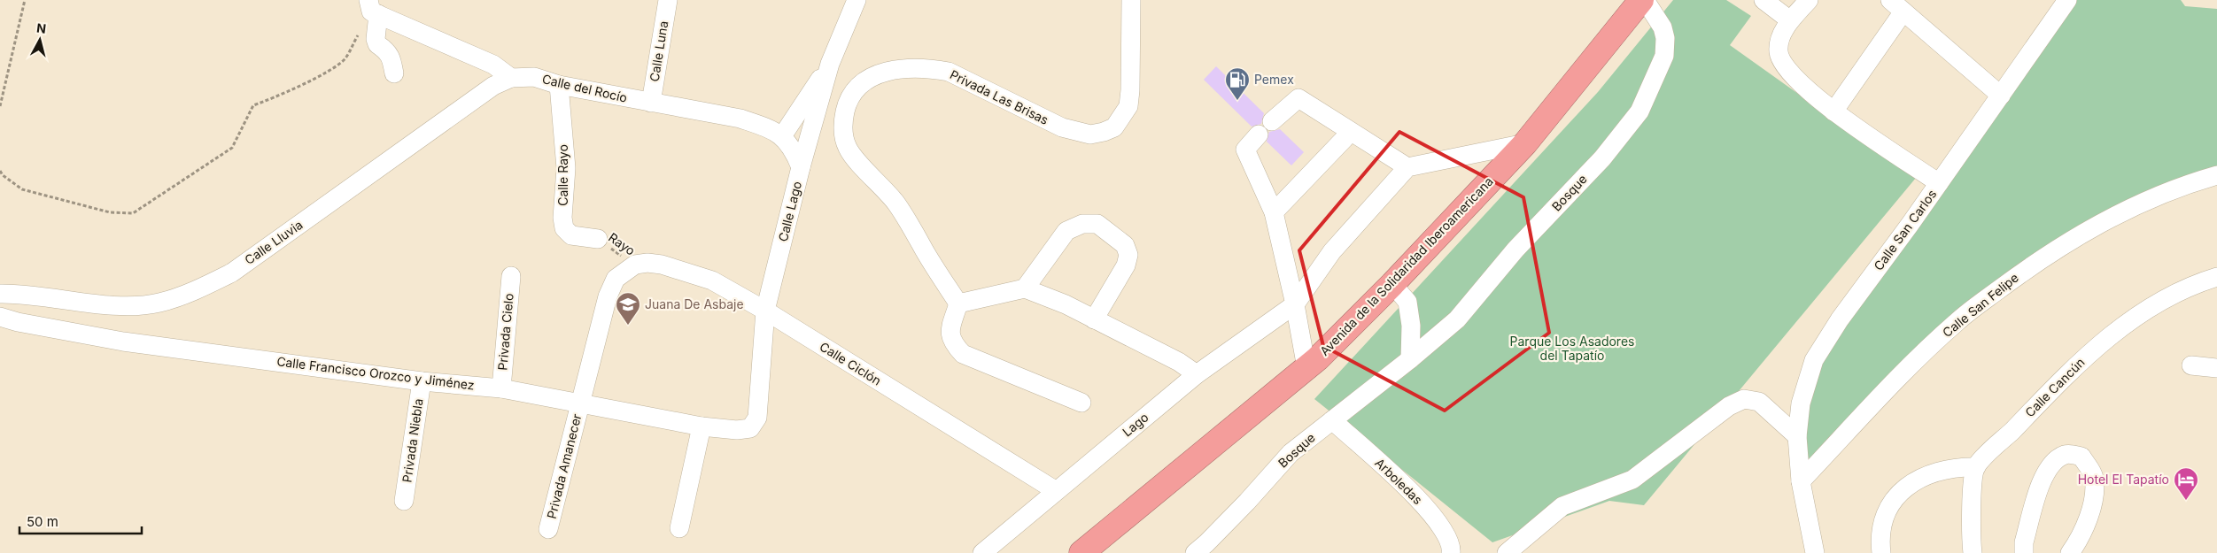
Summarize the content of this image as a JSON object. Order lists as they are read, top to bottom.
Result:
{
  "streets": {
    "highway": ["Avenida de la Solidaridad Iberoamericana"],
    "street": [
      "Calle Luna",
      "Calle del Rocío",
      "Privada Las Brisas",
      "Calle Rayo",
      "Bosque",
      "Calle Lago",
      "Calle San Carlos",
      "Calle Lluvia",
      "Calle San Felipe",
      "Privada Cielo",
      "Calle Ciclón",
      "Calle Francisco Orozco y Jiménez",
      "Calle Cancún",
      "Lago",
      "Privada Niebla",
      "Privada Amanecer",
      "Arboledas"
    ],
    "path": ["Rayo"]
  },
  "crossings": [
    ["Calle Luna", "Calle del Rocío"],
    ["Calle del Rocío", "Calle Rayo"],
    ["Calle del Rocío", "Calle Lago"],
    ["Calle del Rocío", "Calle Lluvia"],
    ["Calle Rayo", "Rayo"],
    ["Bosque", "Avenida de la Solidaridad Iberoamericana"],
    ["Bosque", "Arboledas"],
    ["Calle Lago", "Calle Ciclón"],
    ["Calle Lago", "Calle Francisco Orozco y Jiménez"],
    ["Calle San Carlos", "Calle San Felipe"],
    ["Rayo", "Calle Ciclón"],
    ["Rayo", "Privada Amanecer"],
    ["Privada Cielo", "Calle Francisco Orozco y Jiménez"],
    ["Calle Ciclón", "Lago"],
    ["Calle Ciclón", "Privada Amanecer"],
    ["Calle Francisco Orozco y Jiménez", "Privada Niebla"],
    ["Calle Francisco Orozco y Jiménez", "Privada Amanecer"]
  ],
  "parks": ["Parque Los Asadores del Tapatío"],
  "places": {
    "fuel station": ["Pemex"],
    "school or university": ["Juana De Asbaje"],
    "hotel": ["Hotel El Tapatío"]
  },
  "scale_bar": "50 m",
  "north": "top"
}
